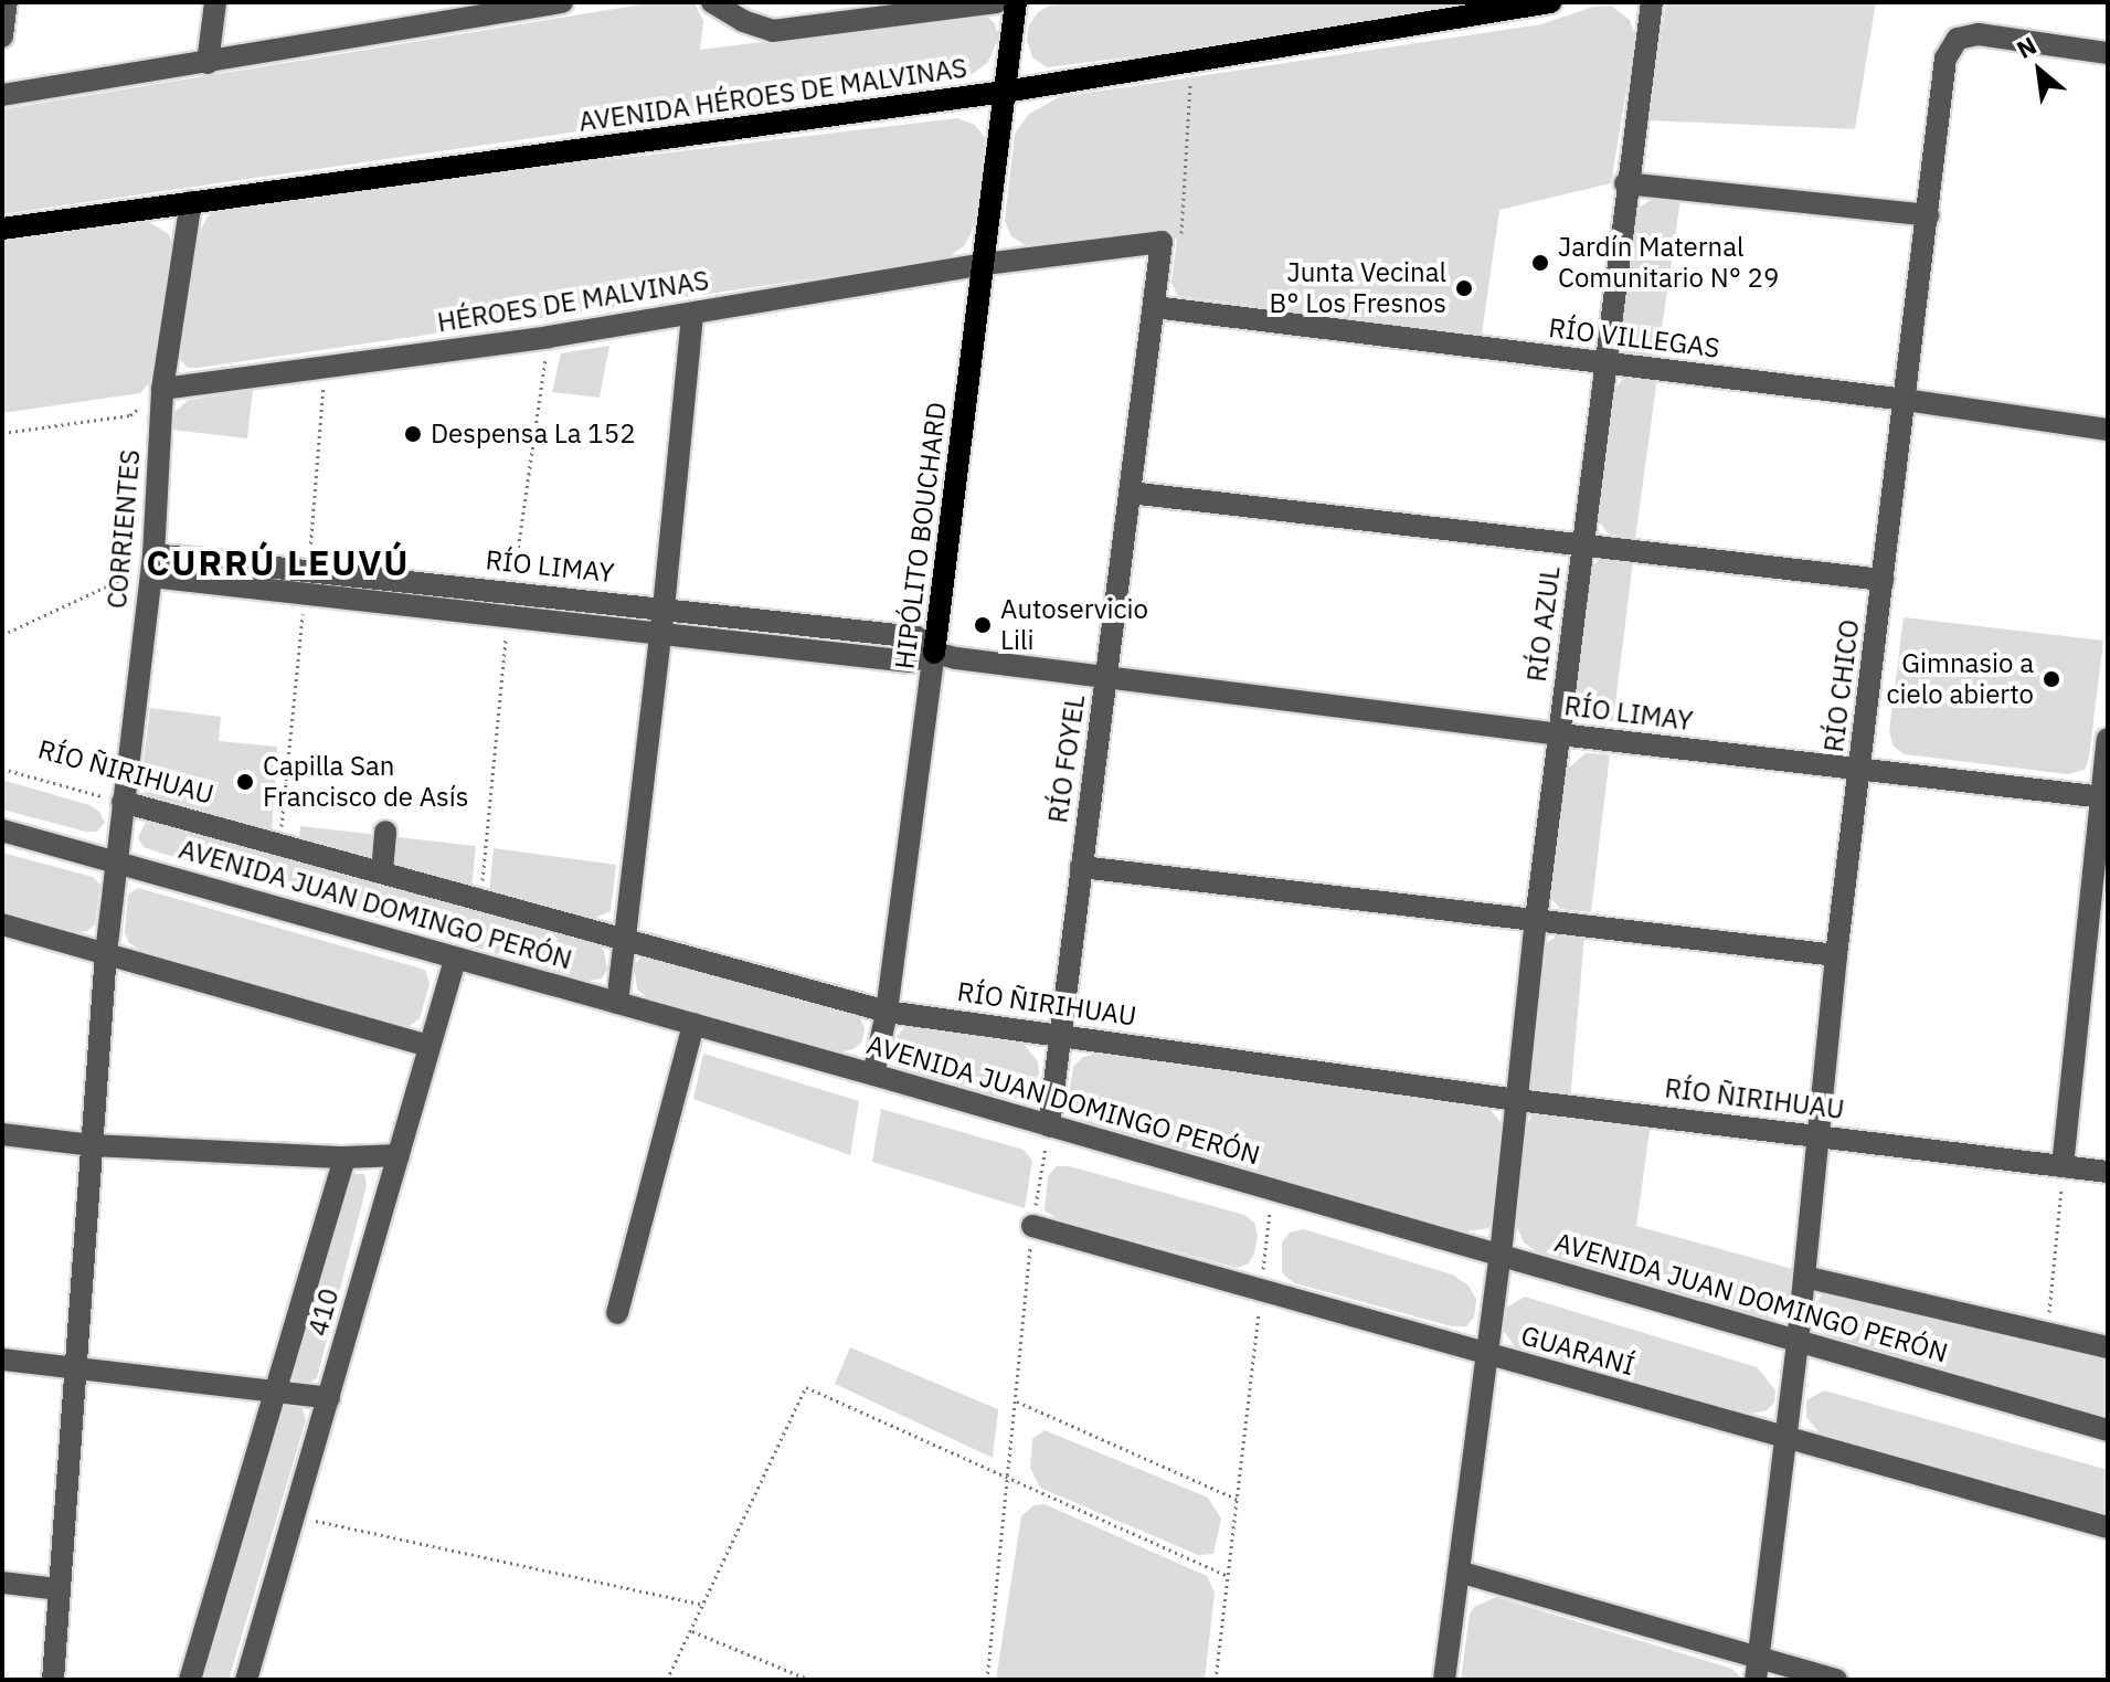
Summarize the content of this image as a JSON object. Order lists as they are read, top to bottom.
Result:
{
  "streets": {
    "main road": ["AVENIDA HÉROES DE MALVINAS", "HIPÓLITO BOUCHARD"],
    "street": [
      "HÉROES DE MALVINAS",
      "RÍO VILLEGAS",
      "CORRIENTES",
      "RÍO LIMAY",
      "RÍO AZUL",
      "RÍO CHICO",
      "RÍO FOYEL",
      "RÍO ÑIRIHUAU",
      "AVENIDA JUAN DOMINGO PERÓN",
      "410",
      "GUARANÍ"
    ]
  },
  "crossings": [
    ["AVENIDA HÉROES DE MALVINAS", "CORRIENTES"],
    ["AVENIDA HÉROES DE MALVINAS", "HIPÓLITO BOUCHARD"],
    ["HÉROES DE MALVINAS", "CORRIENTES"],
    ["HÉROES DE MALVINAS", "HIPÓLITO BOUCHARD"],
    ["HÉROES DE MALVINAS", "RÍO FOYEL"],
    ["RÍO VILLEGAS", "RÍO AZUL"],
    ["RÍO VILLEGAS", "RÍO CHICO"],
    ["RÍO VILLEGAS", "RÍO FOYEL"],
    ["CORRIENTES", "RÍO LIMAY"],
    ["CORRIENTES", "RÍO ÑIRIHUAU"],
    ["CORRIENTES", "AVENIDA JUAN DOMINGO PERÓN"],
    ["HIPÓLITO BOUCHARD", "RÍO LIMAY"],
    ["HIPÓLITO BOUCHARD", "RÍO ÑIRIHUAU"],
    ["HIPÓLITO BOUCHARD", "AVENIDA JUAN DOMINGO PERÓN"],
    ["RÍO LIMAY", "RÍO AZUL"],
    ["RÍO LIMAY", "RÍO CHICO"],
    ["RÍO LIMAY", "RÍO FOYEL"],
    ["RÍO AZUL", "RÍO ÑIRIHUAU"],
    ["RÍO AZUL", "AVENIDA JUAN DOMINGO PERÓN"],
    ["RÍO AZUL", "GUARANÍ"],
    ["RÍO CHICO", "RÍO ÑIRIHUAU"],
    ["RÍO CHICO", "AVENIDA JUAN DOMINGO PERÓN"],
    ["RÍO CHICO", "GUARANÍ"],
    ["RÍO FOYEL", "RÍO ÑIRIHUAU"],
    ["RÍO FOYEL", "AVENIDA JUAN DOMINGO PERÓN"],
    ["AVENIDA JUAN DOMINGO PERÓN", "410"]
  ],
  "districts": ["CURRÚ LEUVÚ"],
  "places": [
    "Jardín Maternal Comunitario N° 29",
    "Junta Vecinal B° Los Fresnos",
    "Despensa La 152",
    "Autoservicio Lili",
    "Gimnasio a cielo abierto",
    "Capilla San Francisco de Asís"
  ],
  "north": "top left"
}
